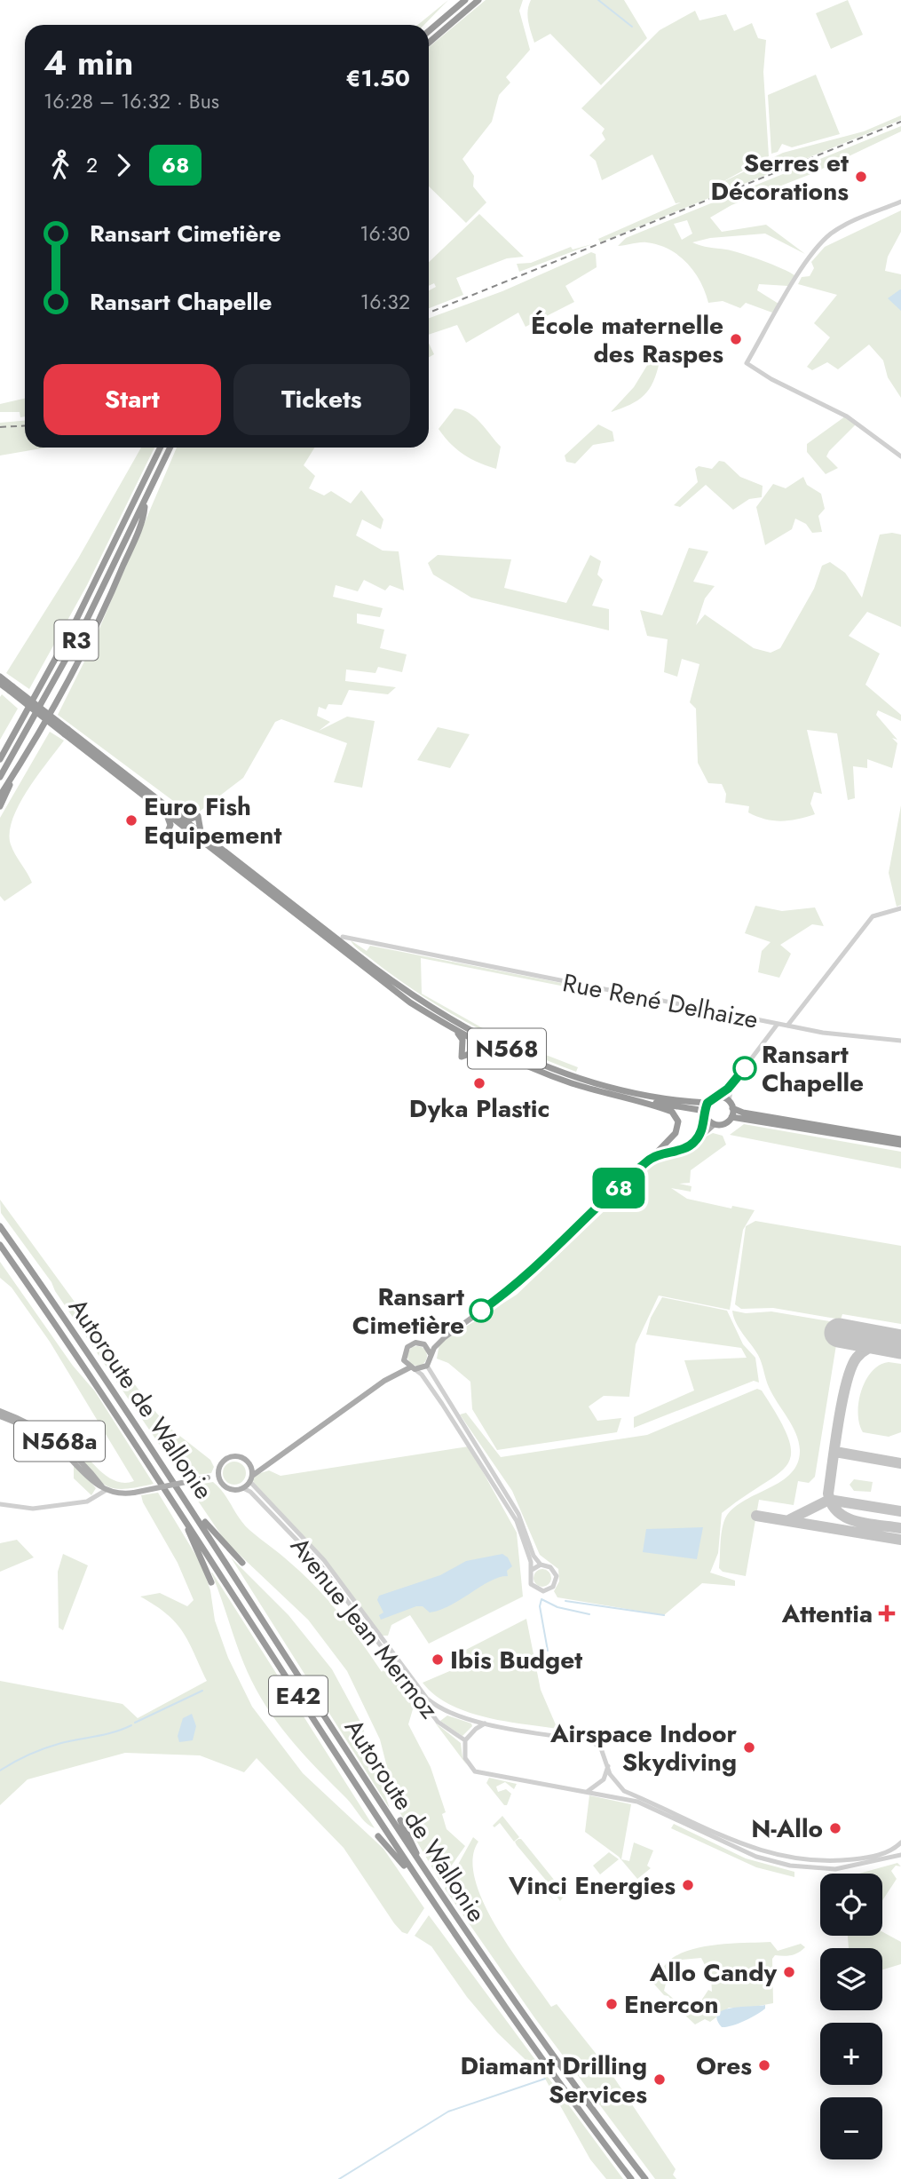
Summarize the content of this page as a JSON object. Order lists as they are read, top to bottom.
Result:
{
  "streets": {
    "highway": [
      "R3",
      "N568",
      "Autoroute de Wallonie",
      "E42"
    ],
    "main road": ["N568a"],
    "street": ["Rue René Delhaize", "Avenue Jean Mermoz"]
  },
  "crossings": [
    ["N568a", "Avenue Jean Mermoz"]
  ],
  "places": {
    "other": [
      "Serres et Décorations",
      "École maternelle des Raspes",
      "Euro Fish Equipement",
      "Ransart Chapelle",
      "Dyka Plastic",
      "Ransart Cimetière",
      "Ibis Budget",
      "Airspace Indoor Skydiving",
      "N-Allo",
      "Vinci Energies",
      "Allo Candy",
      "Enercon",
      "Ores",
      "Diamant Drilling Services"
    ],
    "health": ["Attentia"]
  },
  "lines": ["bus line 68"],
  "page": {
    "on_map": "68",
    "heading": ["4 min", "16:28 – 16:32 · Bus", "€1.50"],
    "legs": ["2", "68"],
    "list": [
      {
        "name": "Ransart Cimetière",
        "value": "16:30"
      },
      {
        "name": "Ransart Chapelle",
        "value": "16:32"
      }
    ],
    "buttons": ["Start", "Tickets"],
    "map_buttons": ["+", "−"]
  }
}
